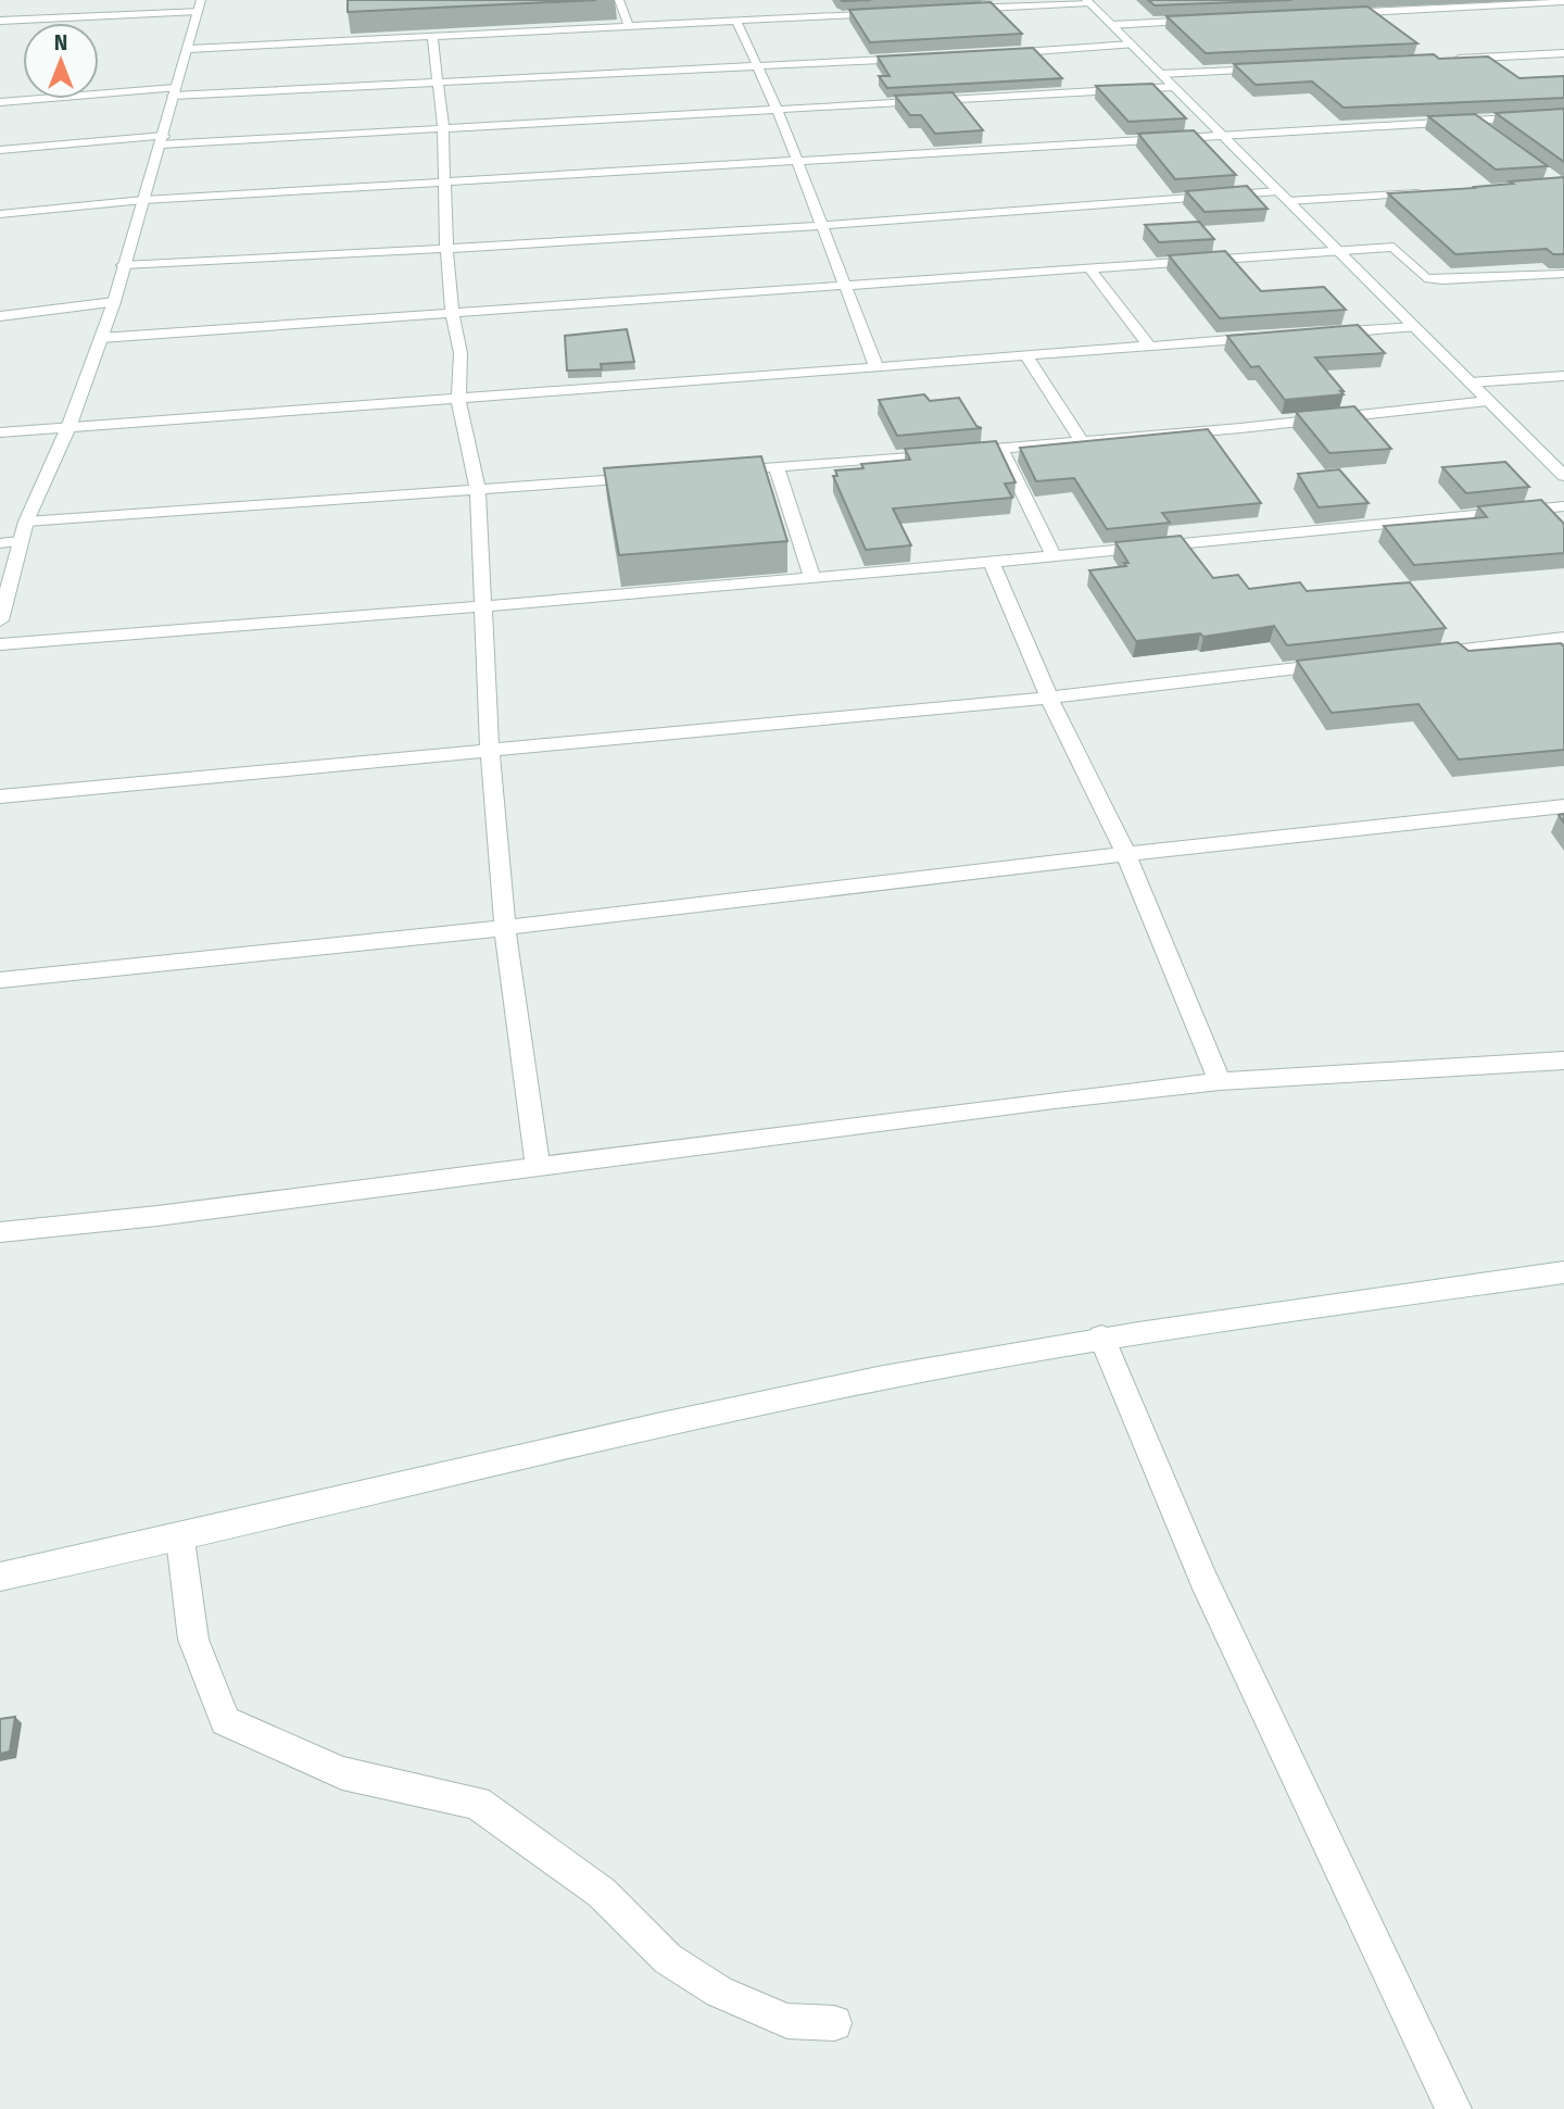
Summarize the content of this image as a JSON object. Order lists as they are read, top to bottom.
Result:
{
  "north": "top"
}
